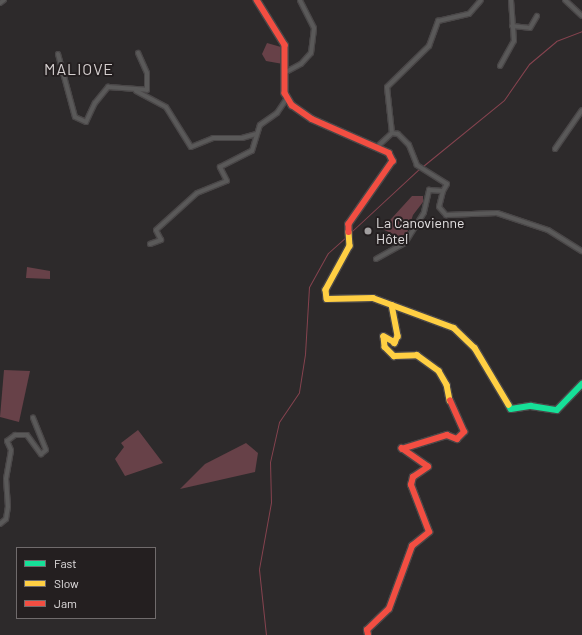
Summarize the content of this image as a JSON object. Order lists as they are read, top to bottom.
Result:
{
  "districts": ["MALIOVE"],
  "places": ["La Canovienne Hôtel"],
  "legend": ["Fast", "Slow", "Jam"]
}
